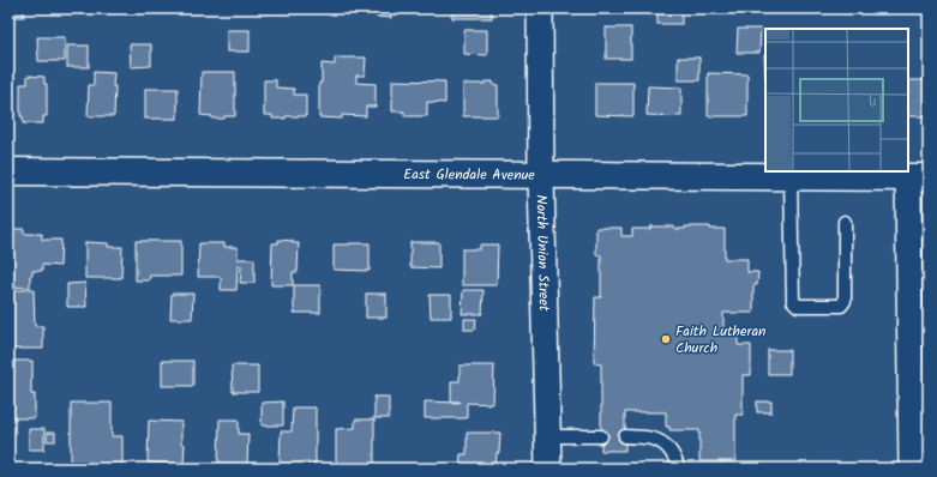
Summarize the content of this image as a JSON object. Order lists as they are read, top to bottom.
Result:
{
  "streets": {
    "street": ["East Glendale Avenue", "North Union Street"]
  },
  "crossings": [
    ["East Glendale Avenue", "North Union Street"]
  ],
  "places": ["Faith Lutheran Church"]
}
